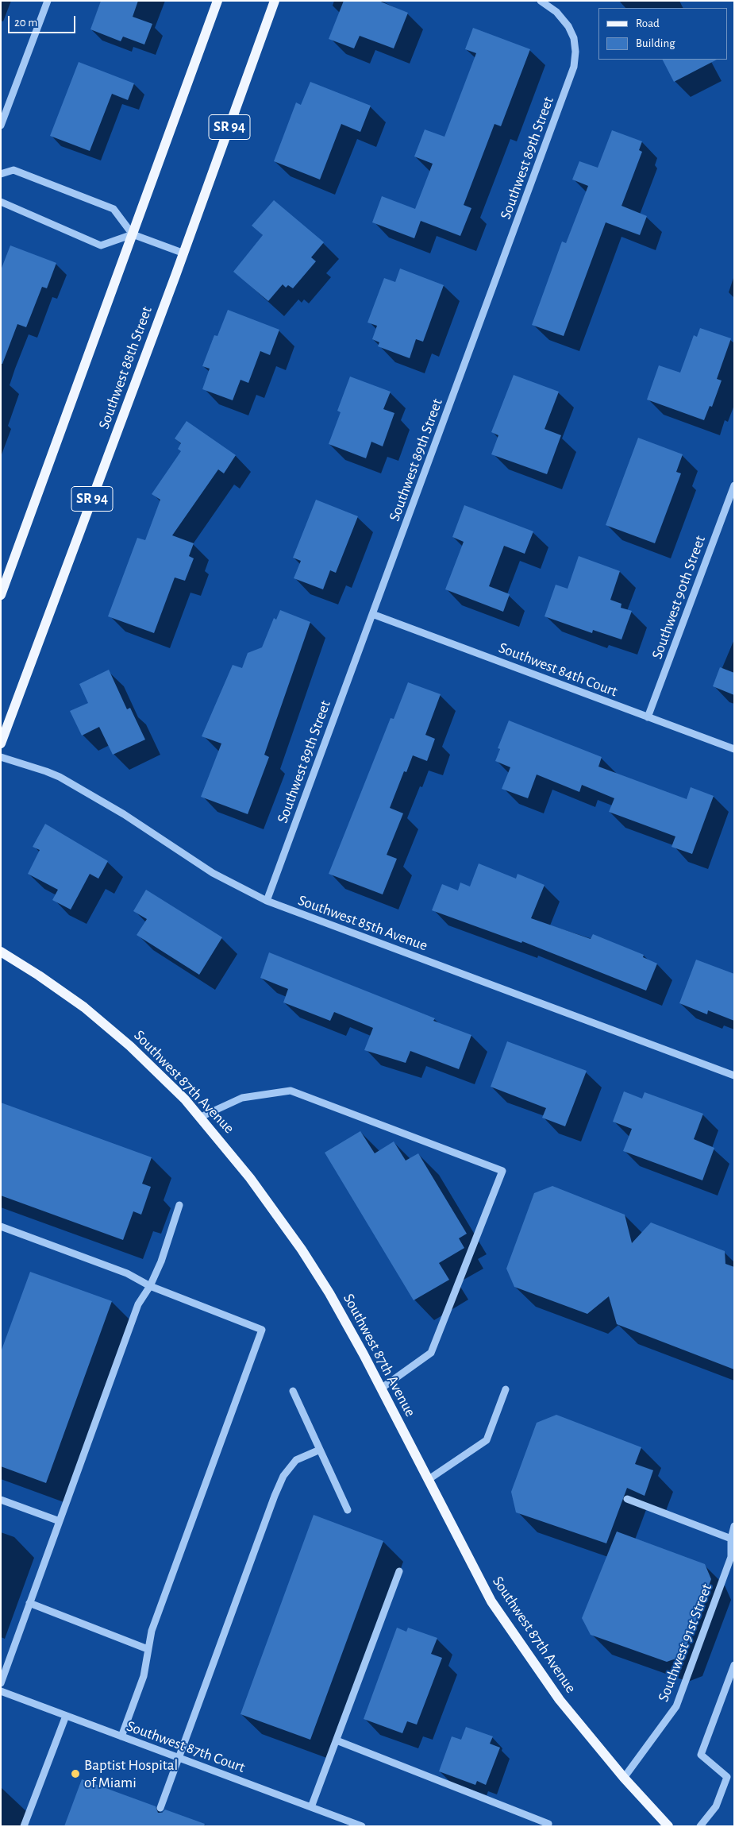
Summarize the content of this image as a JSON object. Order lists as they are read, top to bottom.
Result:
{
  "streets": {
    "main road": ["SR 94", "Southwest 88th Street", "Southwest 87th Avenue"],
    "street": [
      "Southwest 89th Street",
      "Southwest 90th Street",
      "Southwest 84th Court",
      "Southwest 85th Avenue",
      "Southwest 91st Street",
      "Southwest 87th Court"
    ]
  },
  "crossings": [
    ["Southwest 89th Street", "Southwest 84th Court"],
    ["Southwest 89th Street", "Southwest 85th Avenue"],
    ["Southwest 90th Street", "Southwest 84th Court"],
    ["Southwest 87th Avenue", "Southwest 91st Street"]
  ],
  "places": ["Baptist Hospital of Miami"],
  "legend": ["Road", "Building"],
  "scale_bar": "20 m"
}
